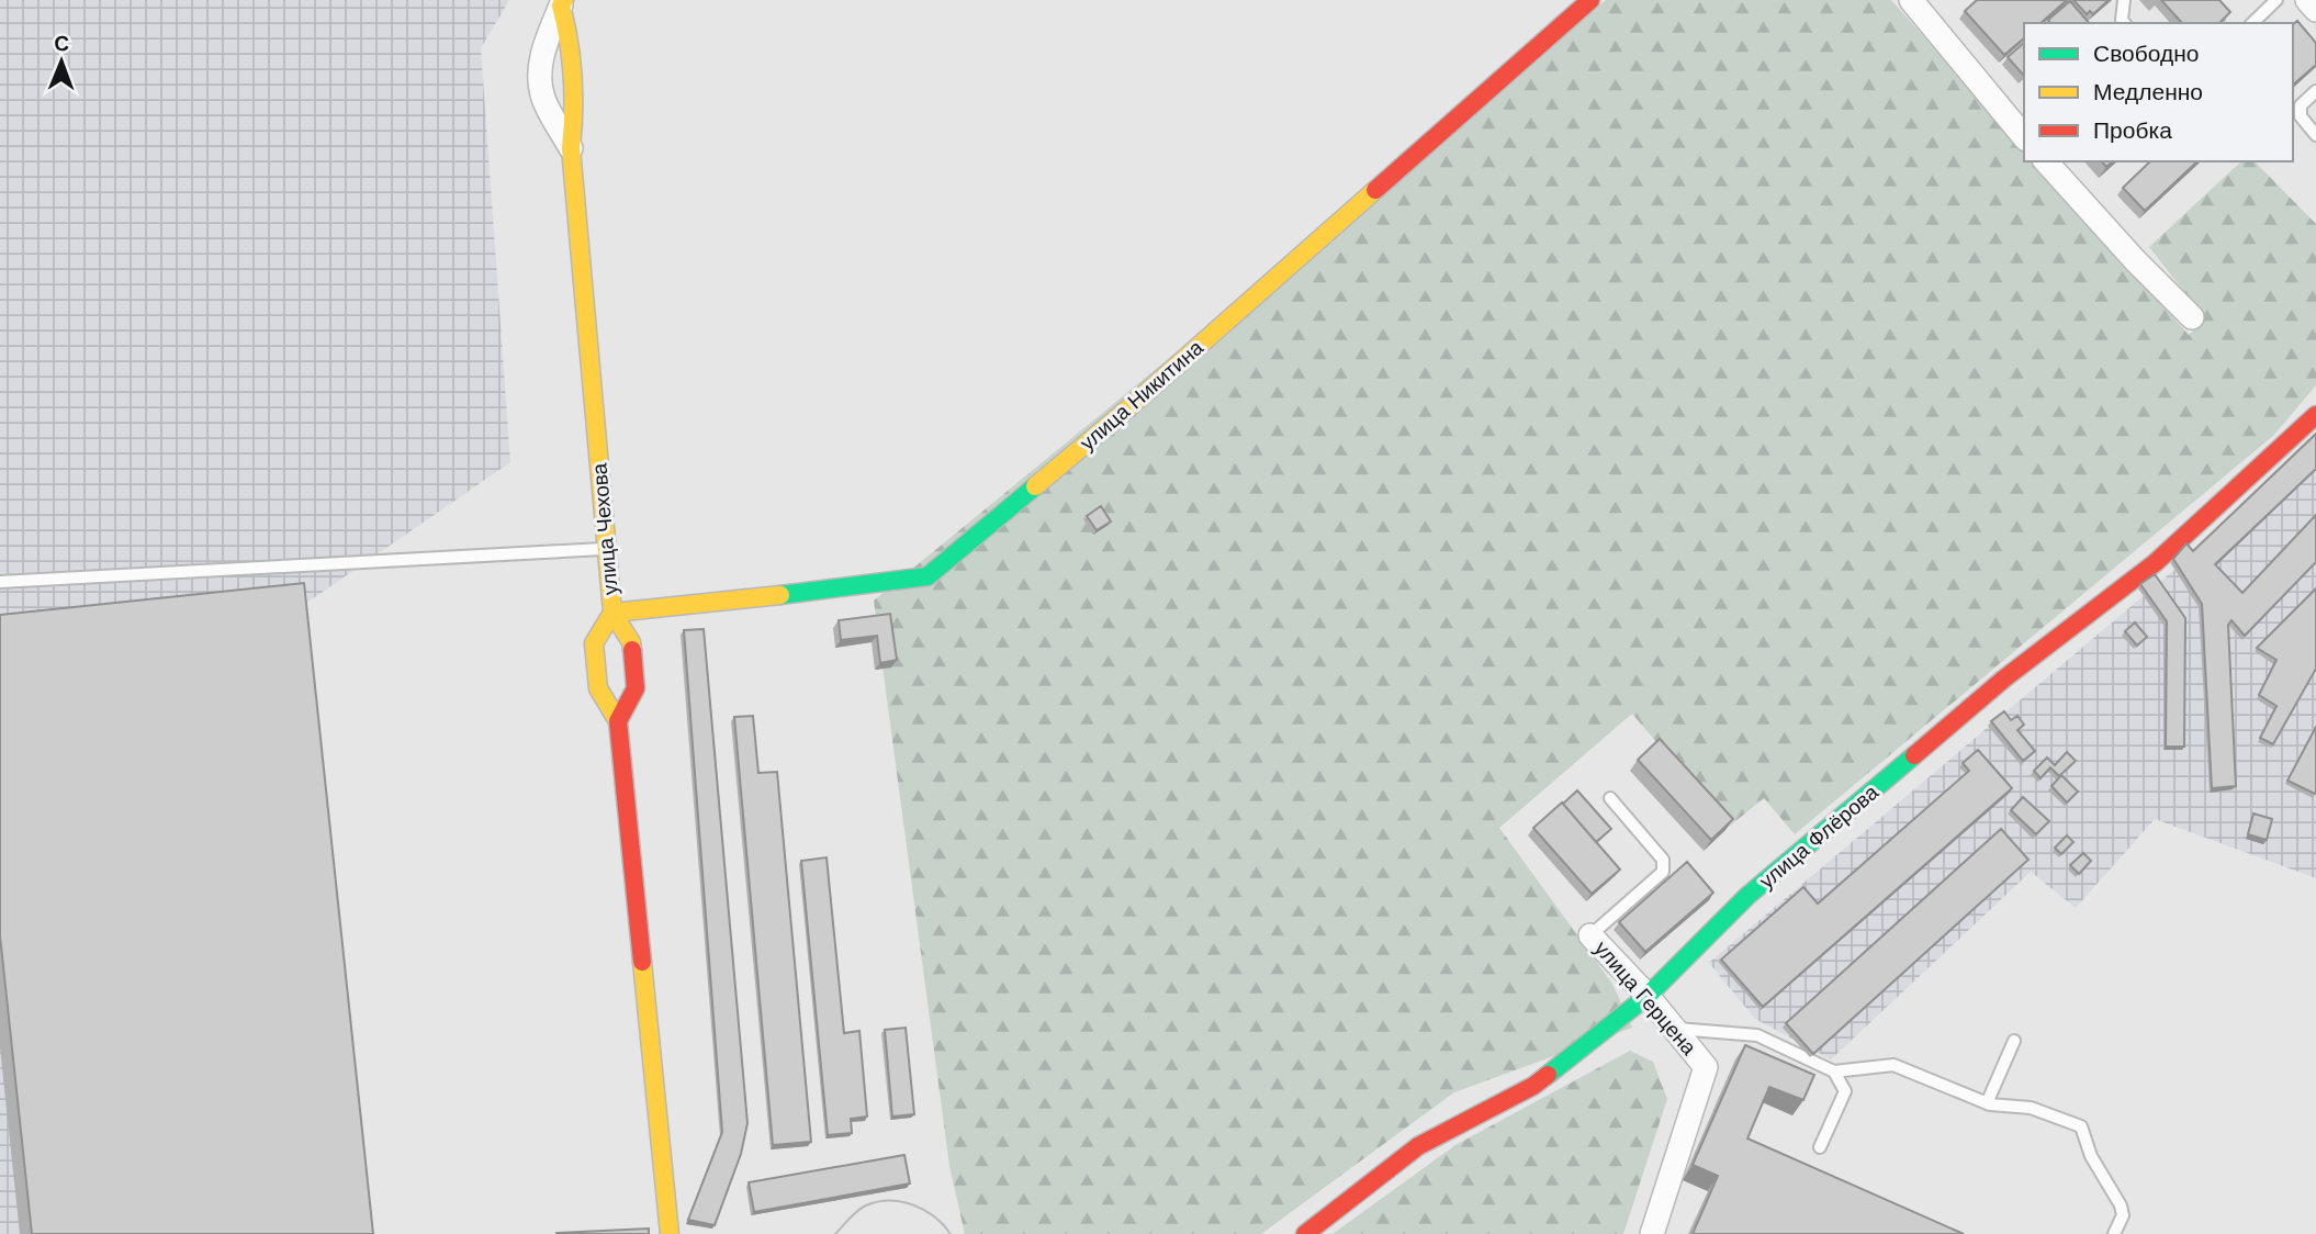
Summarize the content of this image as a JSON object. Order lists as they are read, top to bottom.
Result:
{
  "streets": {
    "street": [
      "улица Никитина",
      "улица Чехова",
      "улица Флёрова",
      "улица Герцена"
    ]
  },
  "crossings": [
    ["улица Никитина", "улица Чехова"],
    ["улица Флёрова", "улица Герцена"]
  ],
  "legend": ["Свободно", "Медленно", "Пробка"],
  "north": "top"
}
